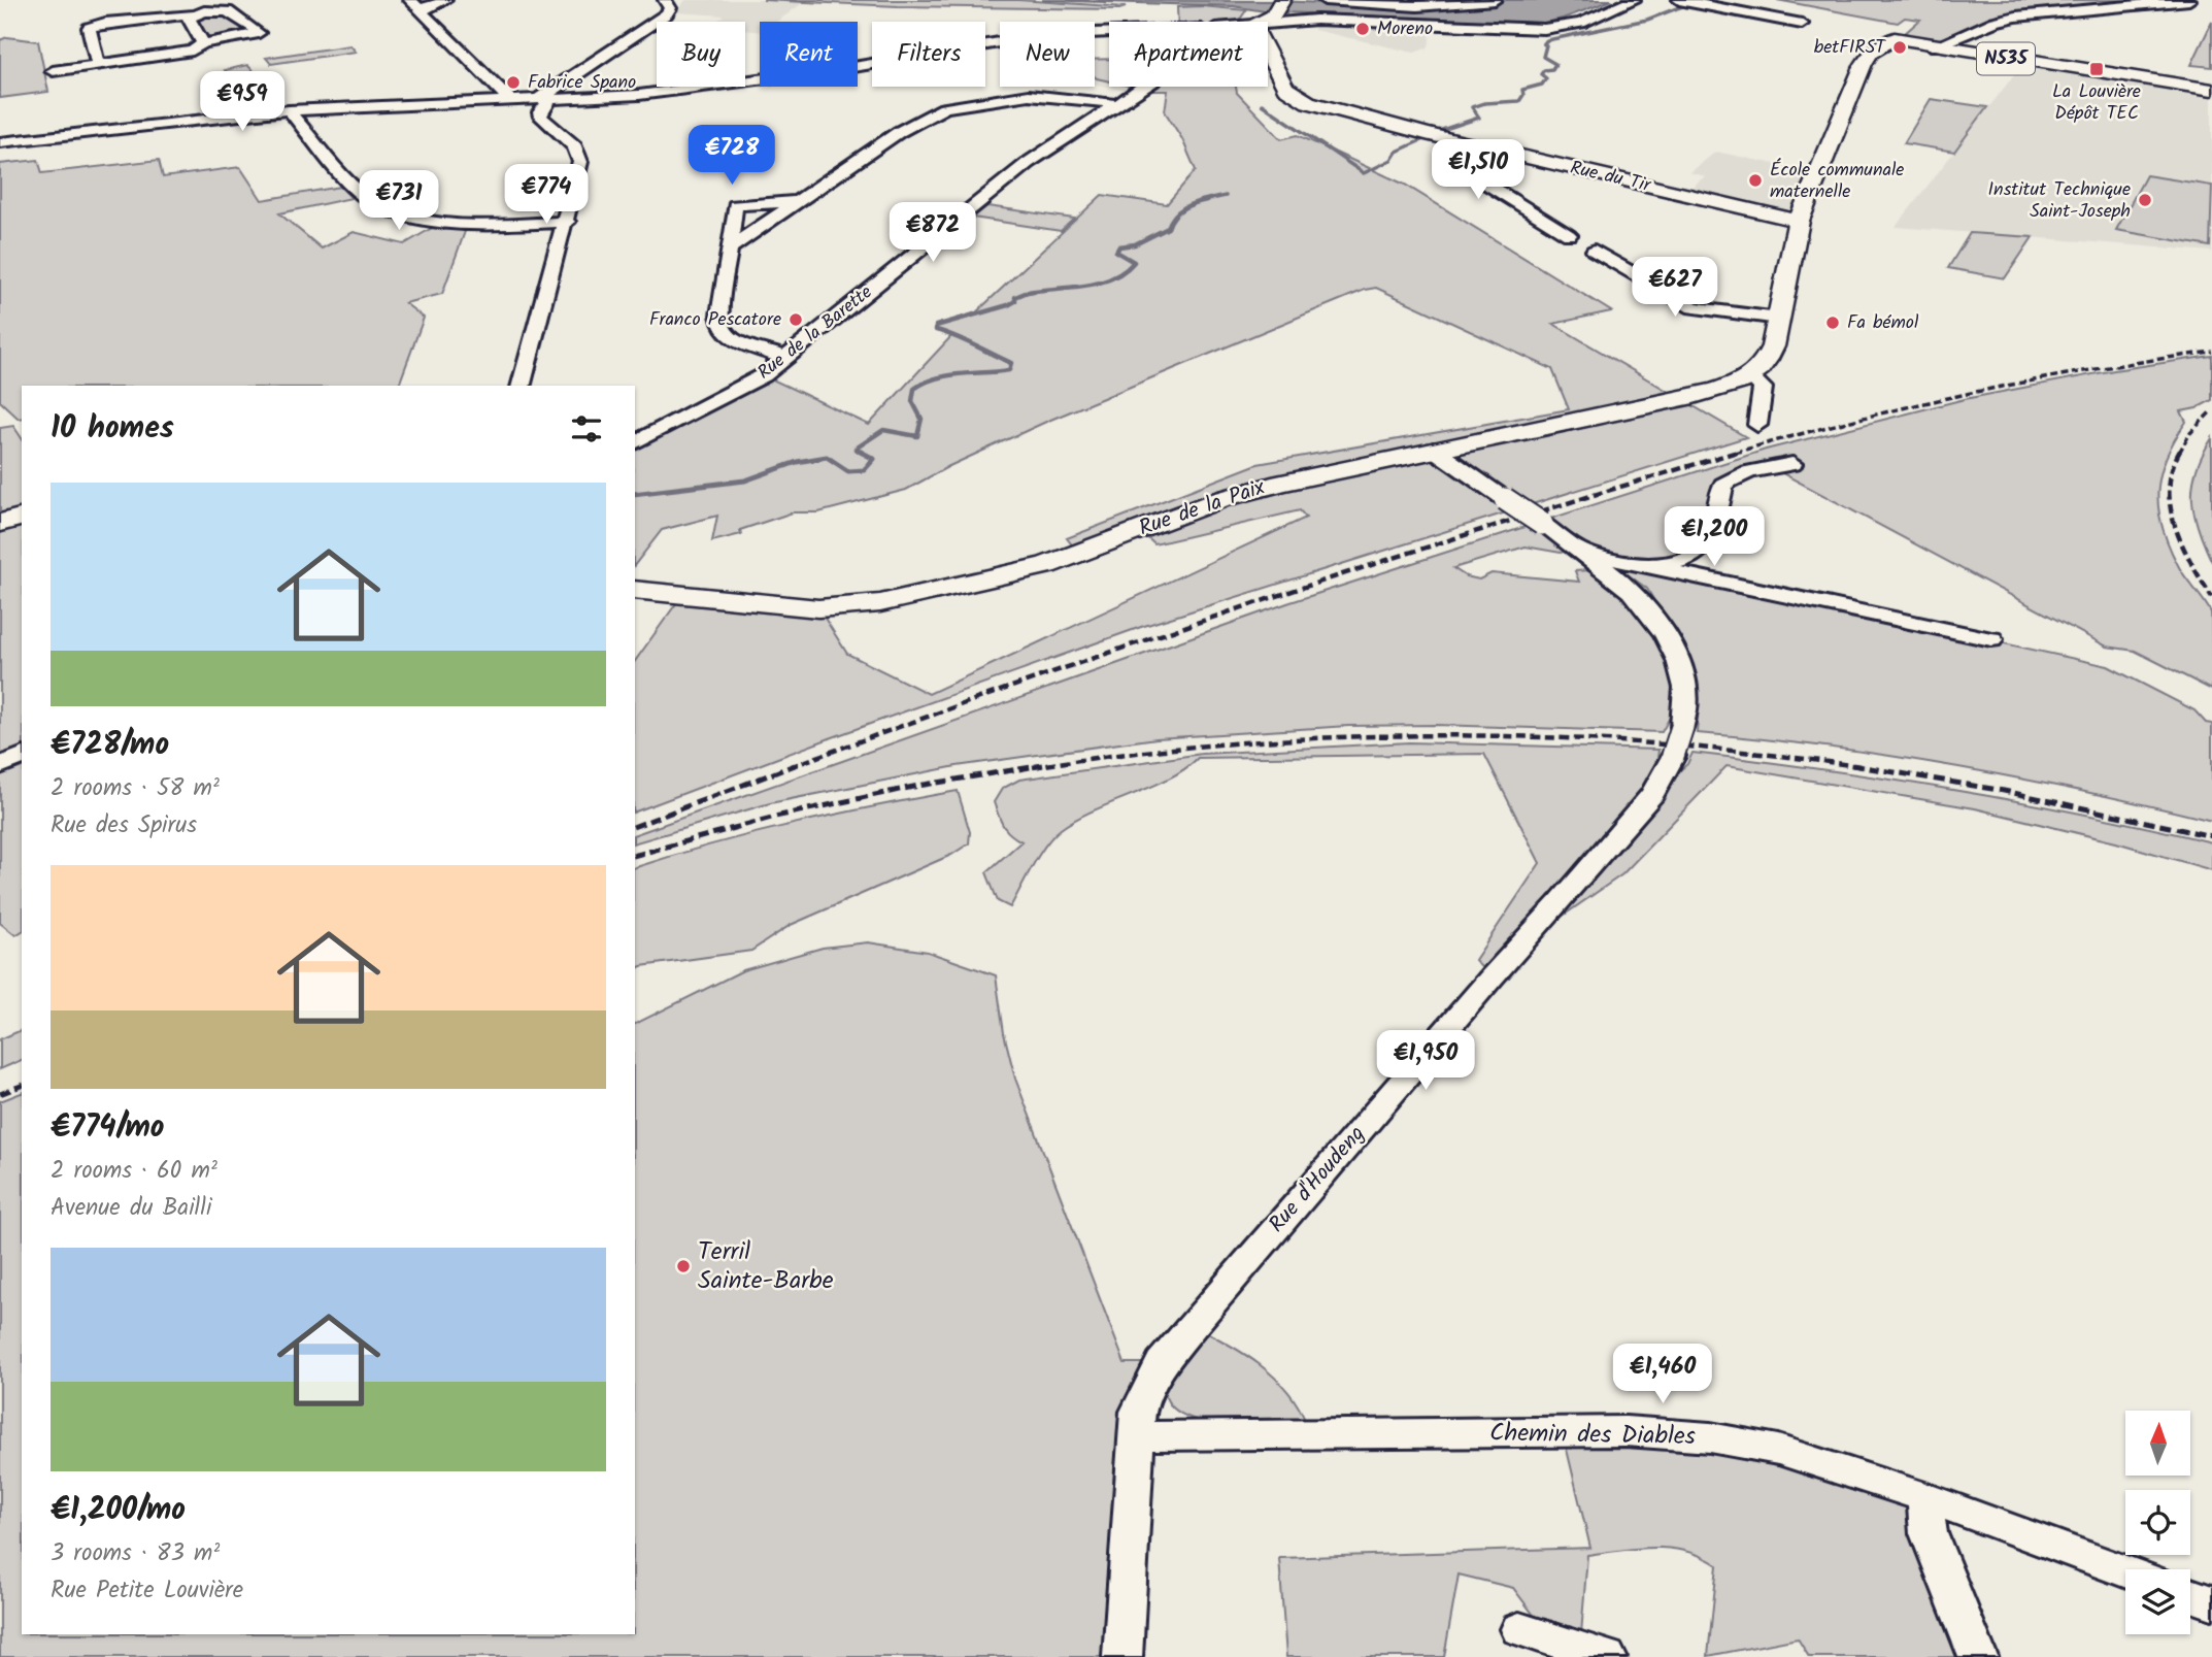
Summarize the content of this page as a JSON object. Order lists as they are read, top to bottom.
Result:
{
  "streets": {
    "main road": ["N535", "Rue du Tir", "Rue de la Paix"],
    "street": ["Rue de la Barette", "Rue d'Houdeng", "Chemin des Diables"]
  },
  "crossings": [
    ["N535", "Rue du Tir"],
    ["Rue de la Paix", "Rue d'Houdeng"],
    ["Rue d'Houdeng", "Chemin des Diables"]
  ],
  "places": {
    "other": [
      "Moreno",
      "betFIRST",
      "Fabrice Spano",
      "École communale maternelle",
      "Institut Technique Saint-Joseph",
      "Franco Pescatore",
      "Fa bémol",
      "Terril Sainte-Barbe"
    ],
    "transit": ["La Louvière Dépôt TEC"]
  },
  "north": "top",
  "page": {
    "chip": [
      "Buy",
      "Rent",
      "Filters",
      "New",
      "Apartment"
    ],
    "price": [
      "€959",
      "€728",
      "€1,510",
      "€774",
      "€731",
      "€872",
      "€627",
      "€1,200",
      "€1,950",
      "€1,460"
    ],
    "heading": "10 homes",
    "list": [
      {
        "name": "€728/mo",
        "note": "2 rooms · 58 m² · Rue des Spirus"
      },
      {
        "name": "€774/mo",
        "note": "2 rooms · 60 m² · Avenue du Bailli"
      },
      {
        "name": "€1,200/mo",
        "note": "3 rooms · 83 m² · Rue Petite Louvière"
      }
    ]
  }
}
